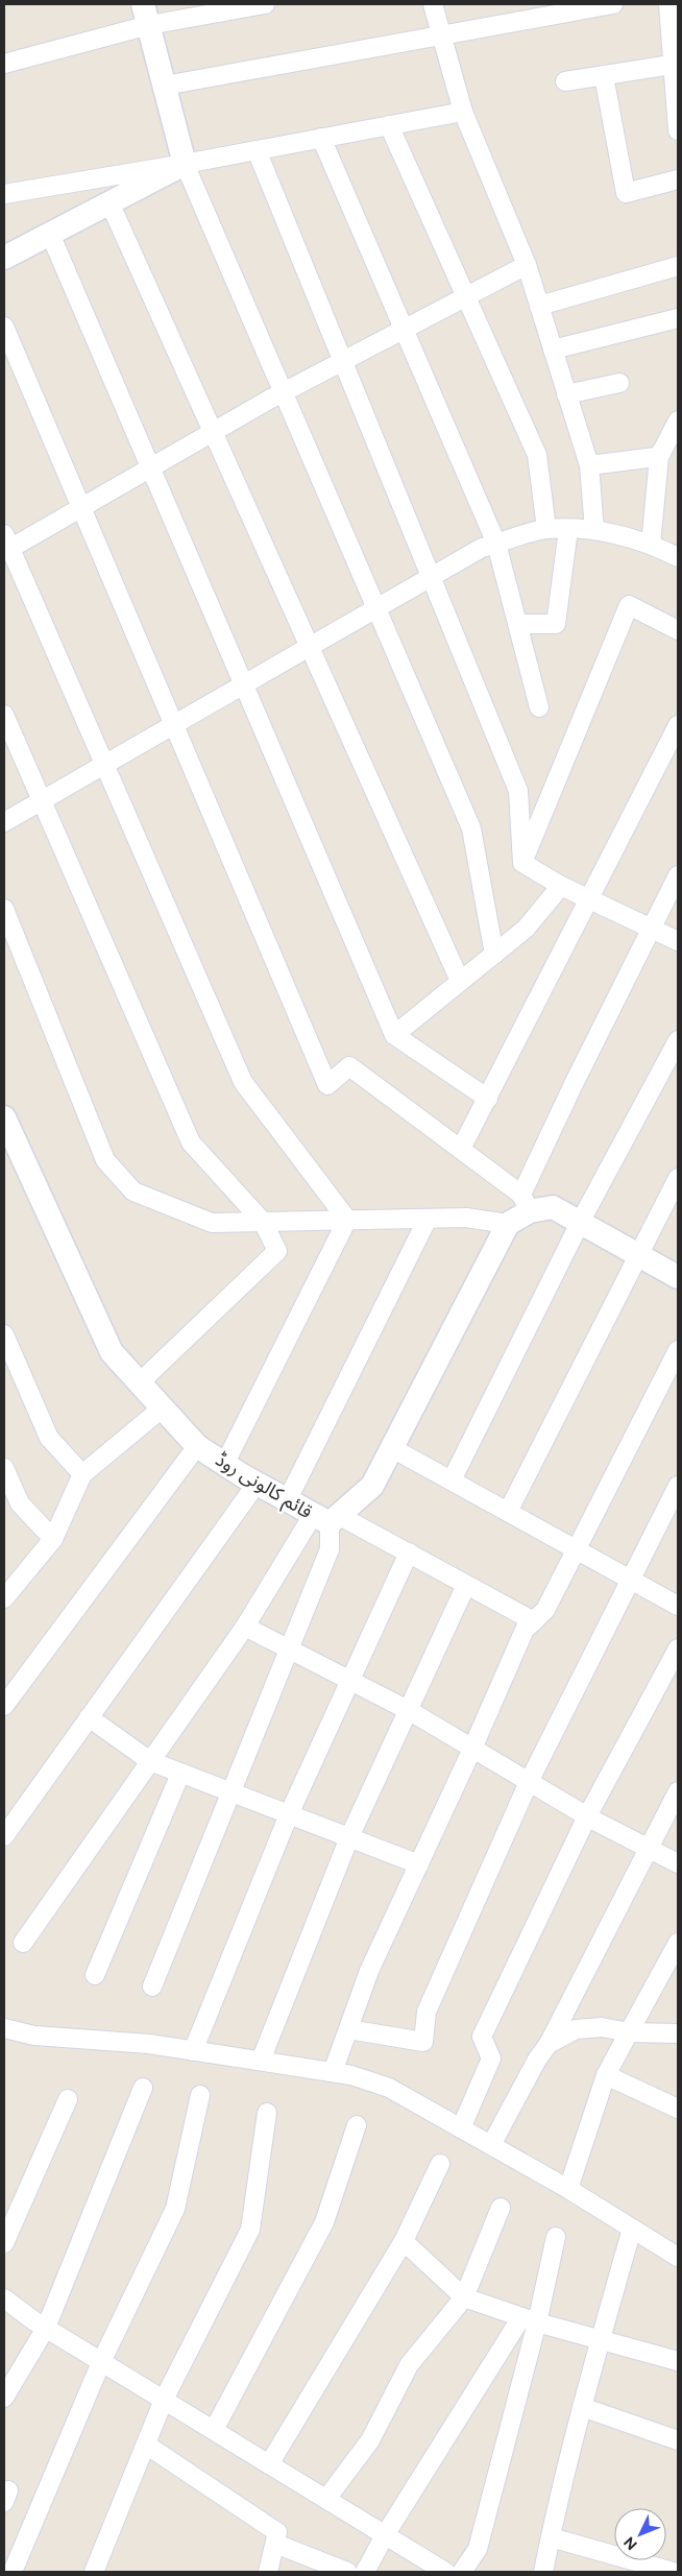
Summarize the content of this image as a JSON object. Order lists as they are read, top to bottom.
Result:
{
  "streets": {
    "street": ["قائم کالونی روڈ"]
  },
  "north": "bottom left"
}
